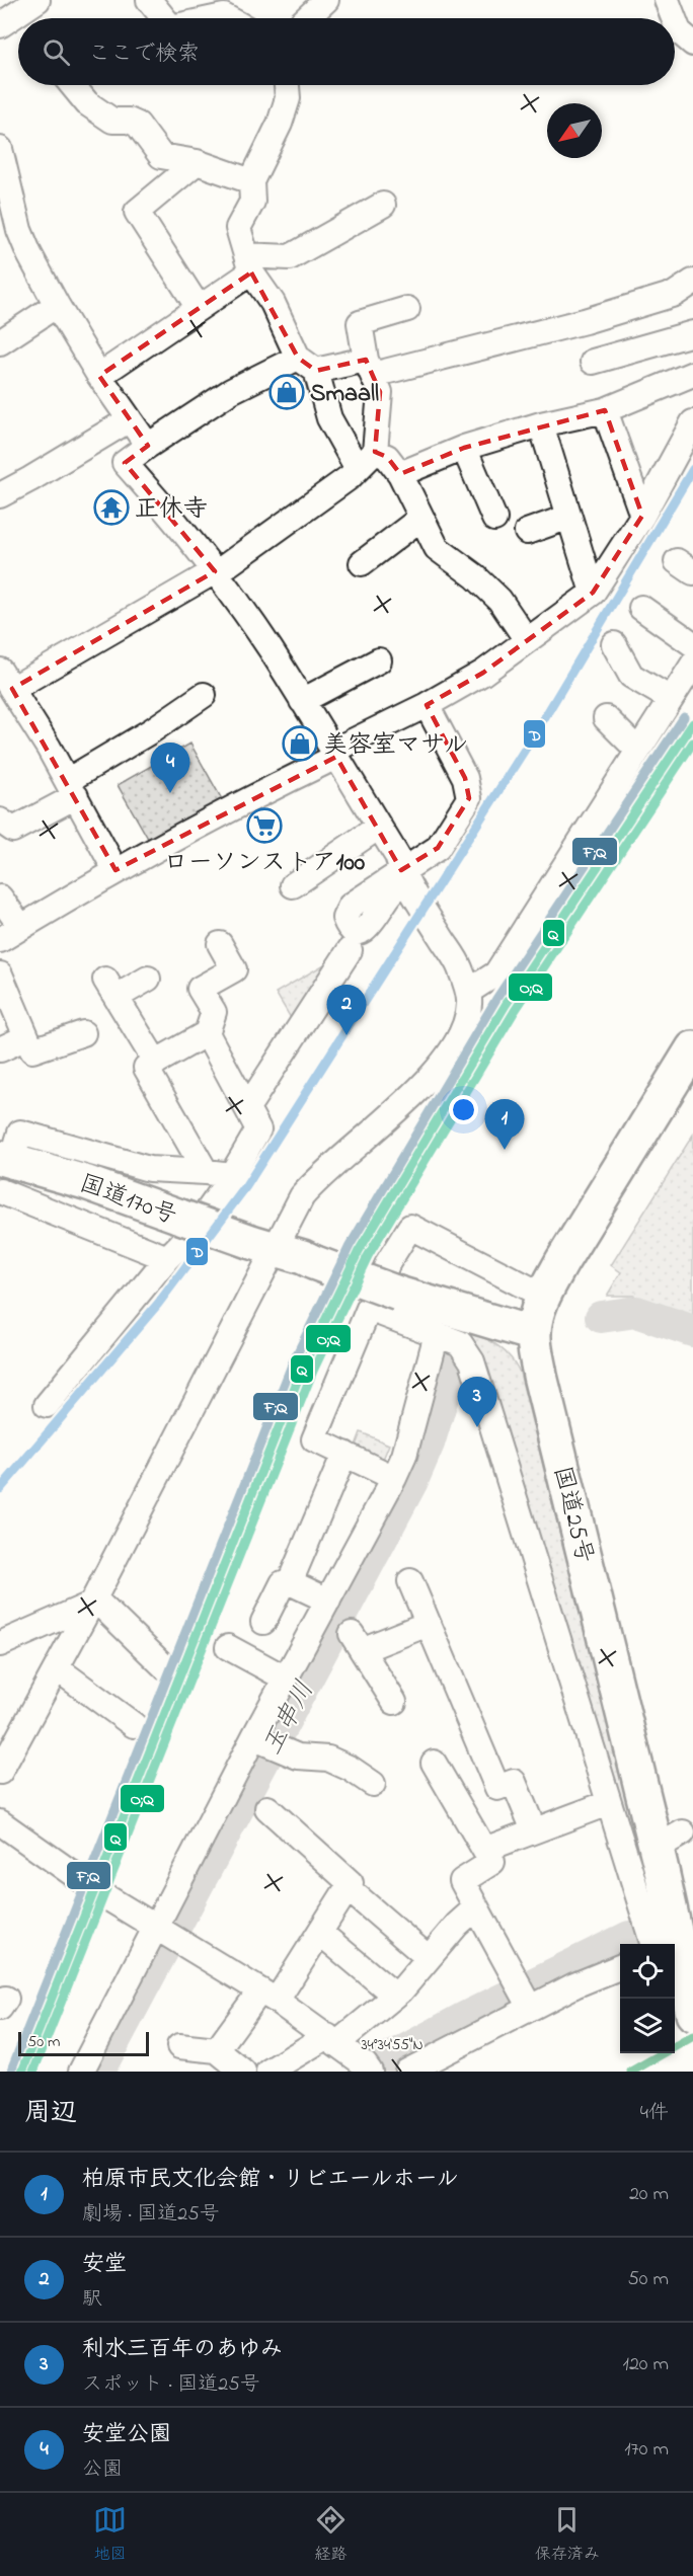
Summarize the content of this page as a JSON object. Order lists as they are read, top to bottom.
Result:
{
  "streets": {
    "highway": ["国道170号", "国道25号"]
  },
  "crossings": [
    ["国道170号", "国道25号"]
  ],
  "water": ["玉串川"],
  "places": {
    "shop": ["Smaall", "美容室マサル"],
    "temple": ["正休寺"],
    "supermarket": ["ローソンストア100"]
  },
  "lines": [
    "transit line D",
    "transit line F;Q",
    "transit line Q",
    "transit line O;Q"
  ],
  "scale_bar": "50 m",
  "north": "bottom left",
  "page": {
    "search": "ここで検索",
    "pins": [
      "4",
      "2",
      "1",
      "3"
    ],
    "scale": "50 m",
    "heading": ["周辺", "4件"],
    "list": [
      {
        "mark": "1",
        "name": "柏原市民文化会館・リビエールホール",
        "note": "劇場 · 国道25号",
        "value": "20 m"
      },
      {
        "mark": "2",
        "name": "安堂",
        "note": "駅",
        "value": "50 m"
      },
      {
        "mark": "3",
        "name": "利水三百年のあゆみ",
        "note": "スポット · 国道25号",
        "value": "120 m"
      },
      {
        "mark": "4",
        "name": "安堂公園",
        "note": "公園",
        "value": "170 m"
      }
    ],
    "nav": ["地図", "経路", "保存済み"]
  },
  "coordinates": ["34°34'55\"N"]
}
